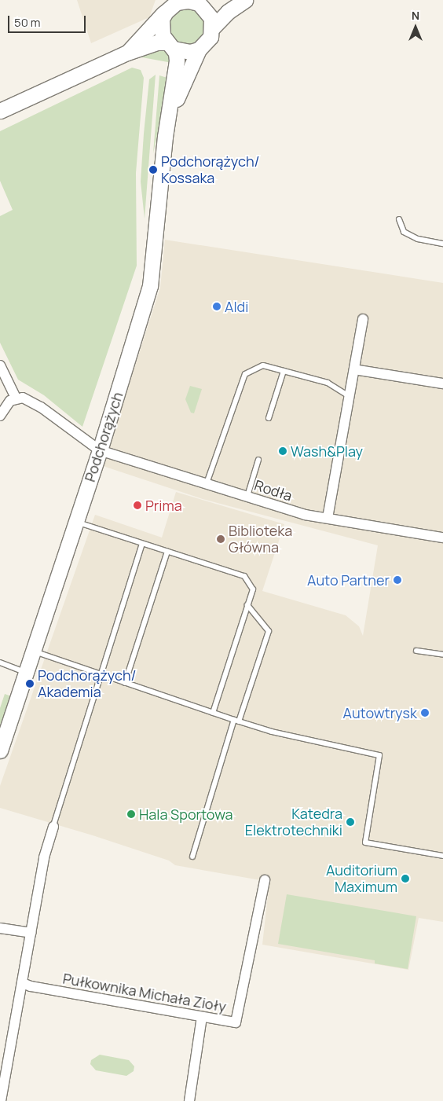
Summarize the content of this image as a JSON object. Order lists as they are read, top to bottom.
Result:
{
  "streets": {
    "street": ["Podchorążych", "Rodła", "Pułkownika Michała Zioły"]
  },
  "crossings": [
    ["Podchorążych", "Rodła"]
  ],
  "places": [
    "Podchorążych/ Kossaka",
    "Aldi",
    "Wash&Play",
    "Prima",
    "Biblioteka Główna",
    "Auto Partner",
    "Podchorążych/ Akademia",
    "Autowtrysk",
    "Hala Sportowa",
    "Katedra Elektrotechniki",
    "Auditorium Maximum"
  ],
  "scale_bar": "50 m",
  "north": "top"
}
